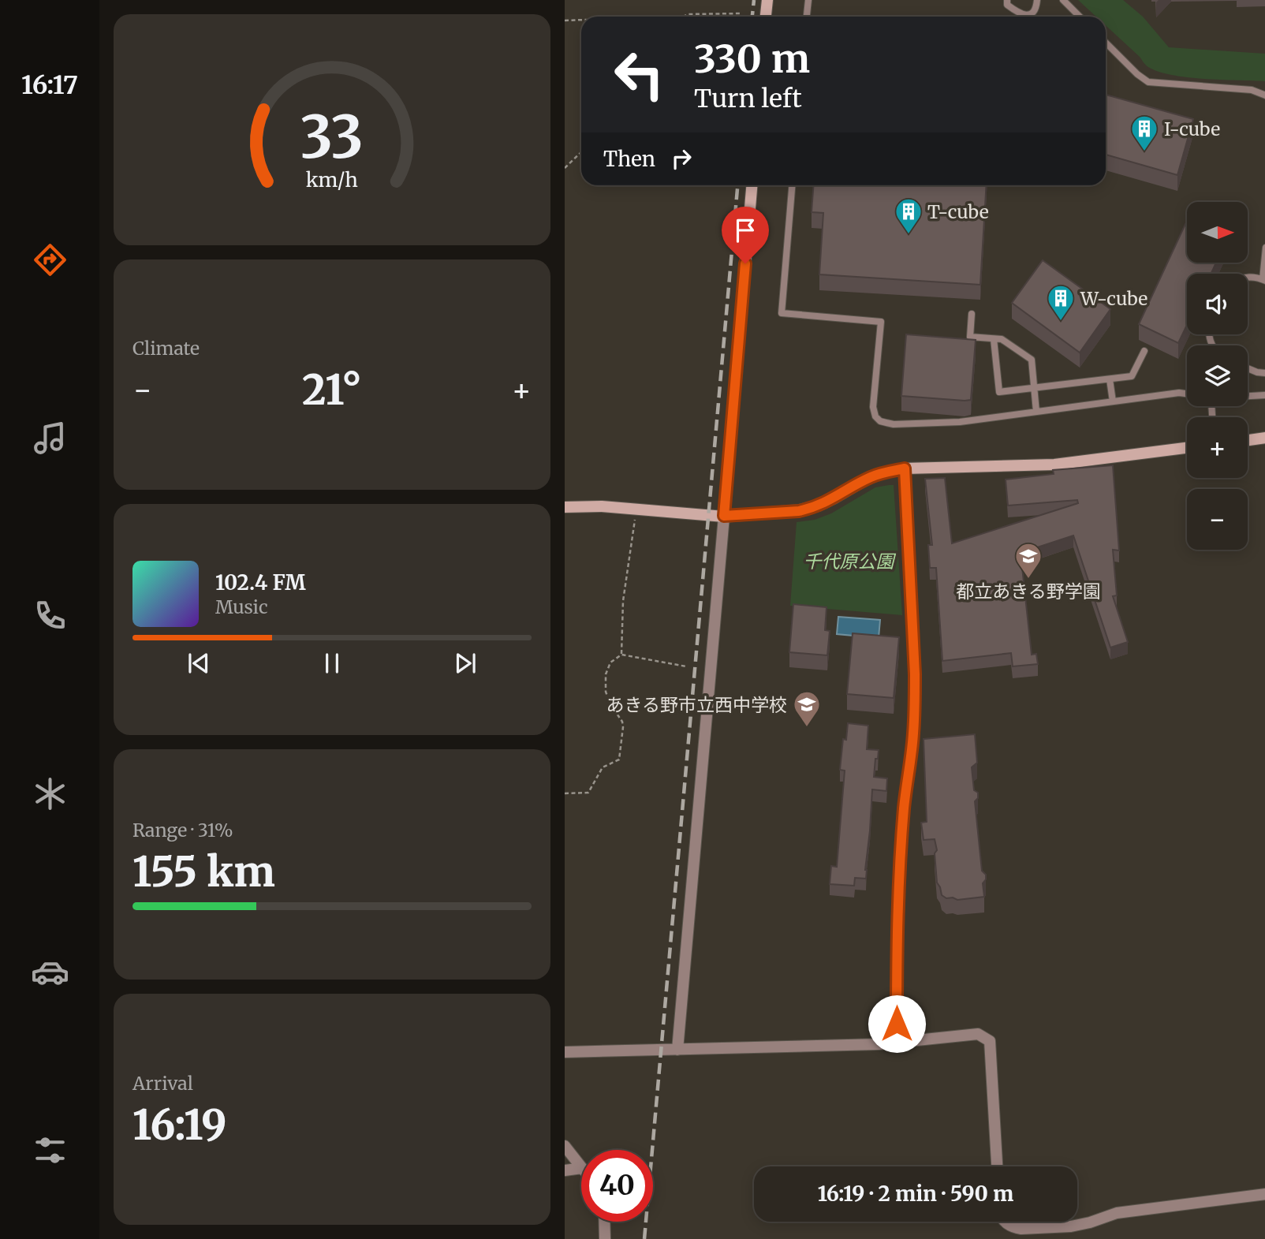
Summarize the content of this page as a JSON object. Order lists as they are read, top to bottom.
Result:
{
  "parks": ["千代原公園"],
  "places": {
    "building": ["I-cube", "T-cube", "W-cube"],
    "school or university": ["都立あきる野学園", "あきる野市立西中学校"]
  },
  "north": "right",
  "page": {
    "tabs": "16:17",
    "turn": ["330 m", "Turn left"],
    "then": "Then",
    "map_buttons": ["+", "−"],
    "tile": [
      "Climate",
      ["Range · 31%", "155 km"],
      ["Arrival", "16:19"]
    ],
    "heat": ["−", "21°", "+"],
    "song": ["102.4 FM", "Music"],
    "limit": "40",
    "trip": "16:19 · 2 min · 590 m",
    "gauge": ["33", "km/h"]
  }
}
